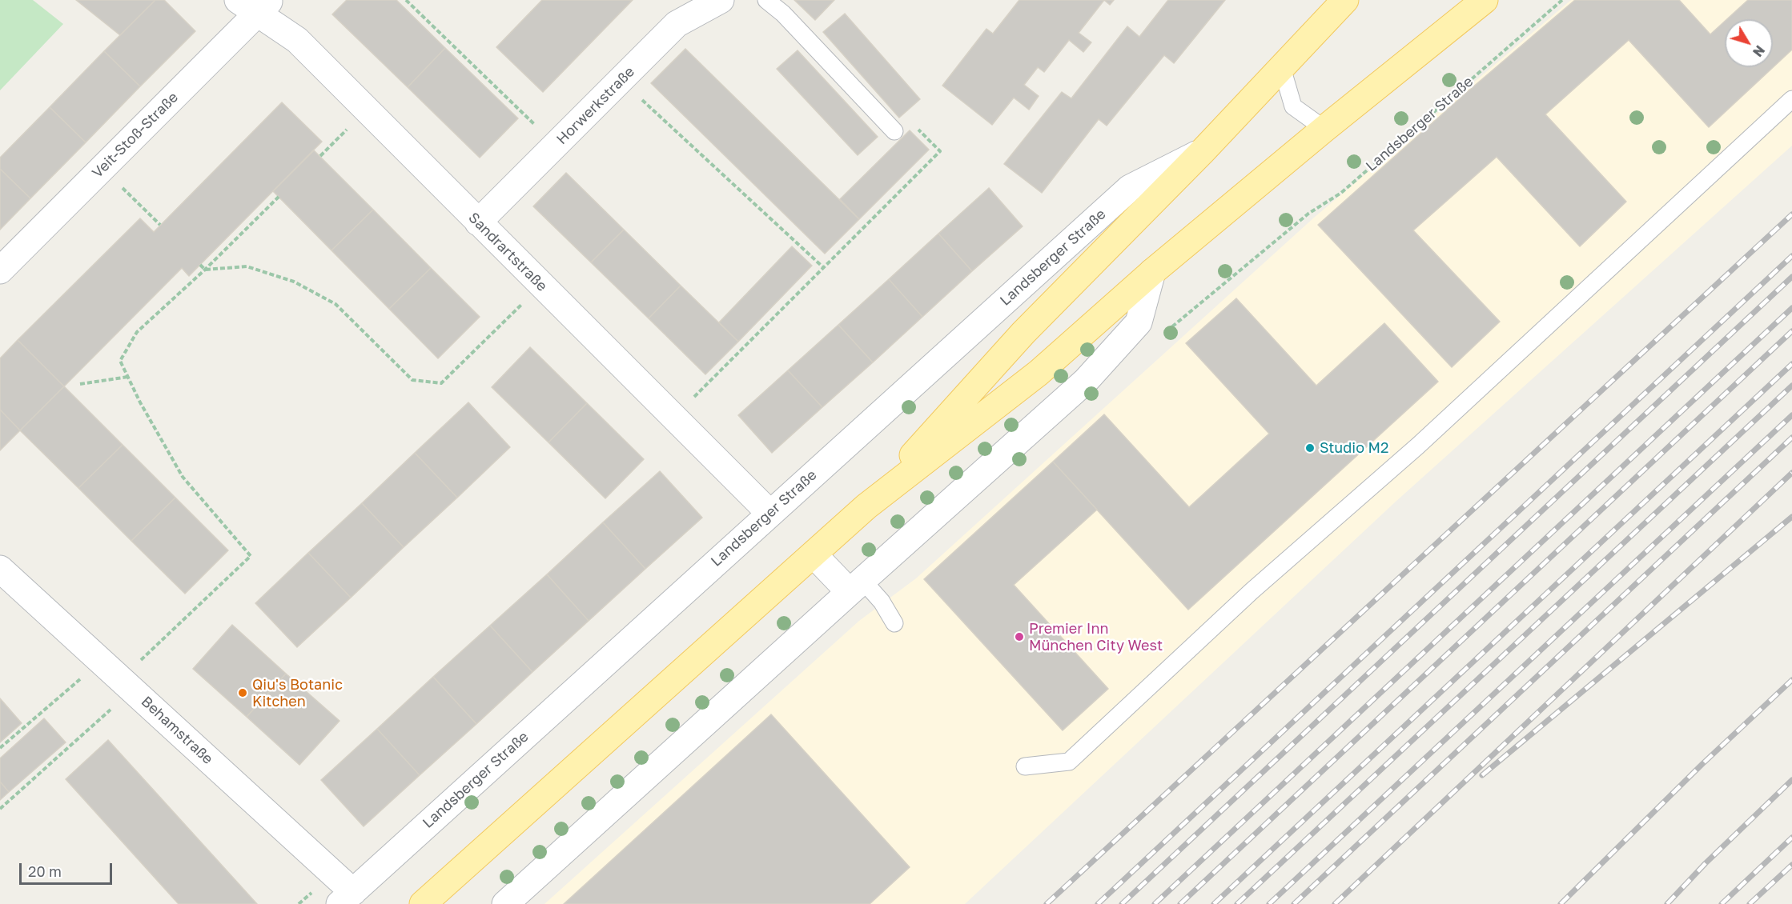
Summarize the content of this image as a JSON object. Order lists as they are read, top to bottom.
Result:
{
  "streets": {
    "main road": ["Landsberger Straße"],
    "street": [
      "Horwerkstraße",
      "Veit-Stoß-Straße",
      "Sandrartstraße",
      "Behamstraße"
    ]
  },
  "crossings": [
    ["Horwerkstraße", "Sandrartstraße"],
    ["Landsberger Straße", "Sandrartstraße"],
    ["Landsberger Straße", "Behamstraße"],
    ["Veit-Stoß-Straße", "Sandrartstraße"]
  ],
  "places": ["Studio M2", "Premier Inn München City West", "Qiu's Botanic Kitchen"],
  "scale_bar": "20 m",
  "north": "bottom right"
}
